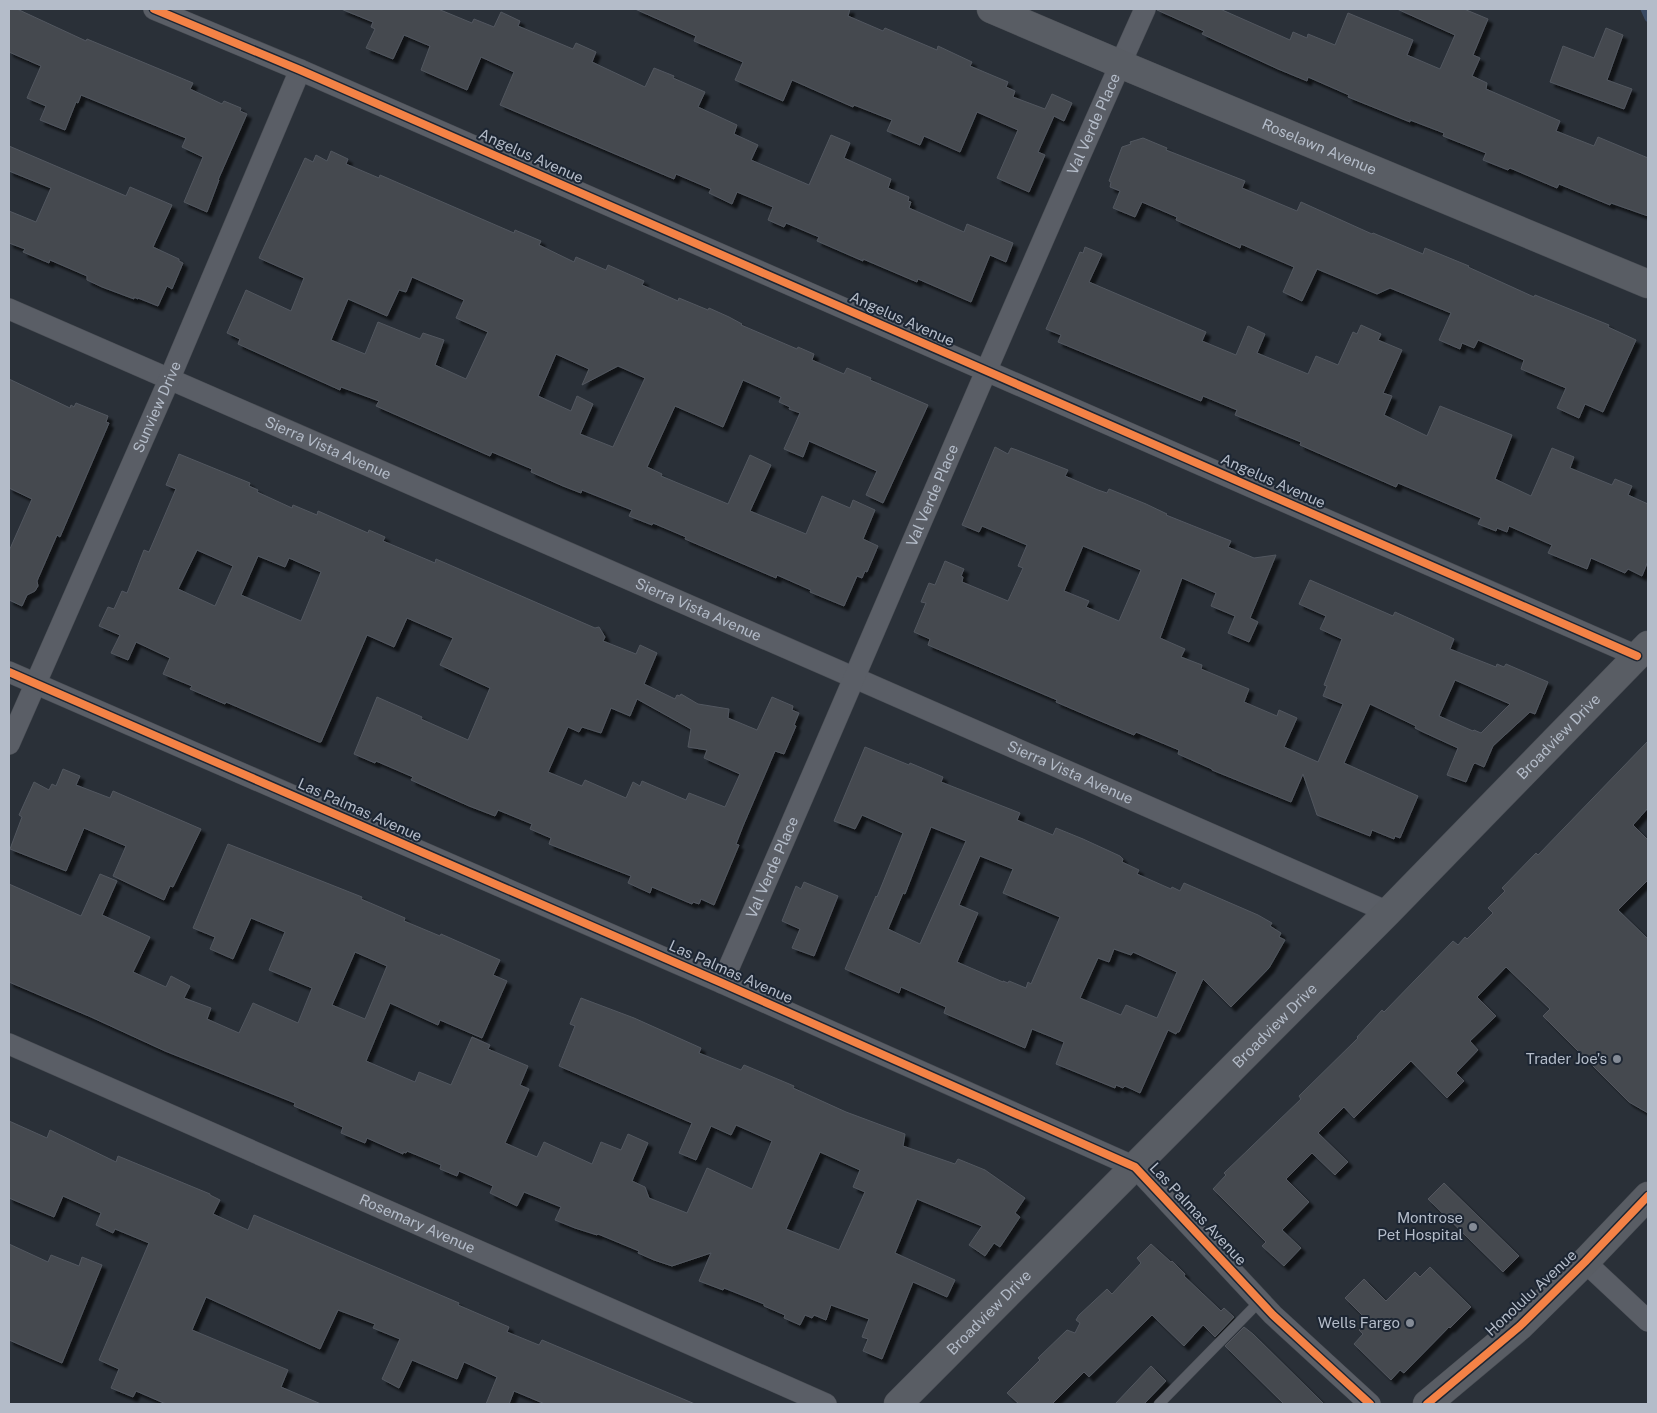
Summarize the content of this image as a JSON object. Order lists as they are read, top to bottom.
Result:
{
  "streets": {
    "street": [
      "Val Verde Place",
      "Roselawn Avenue",
      "Angelus Avenue",
      "Sunview Drive",
      "Sierra Vista Avenue",
      "Broadview Drive",
      "Las Palmas Avenue",
      "Rosemary Avenue",
      "Honolulu Avenue"
    ]
  },
  "crossings": [
    ["Val Verde Place", "Roselawn Avenue"],
    ["Val Verde Place", "Angelus Avenue"],
    ["Val Verde Place", "Sierra Vista Avenue"],
    ["Val Verde Place", "Las Palmas Avenue"],
    ["Angelus Avenue", "Sunview Drive"],
    ["Angelus Avenue", "Broadview Drive"],
    ["Sunview Drive", "Sierra Vista Avenue"],
    ["Sunview Drive", "Las Palmas Avenue"],
    ["Sierra Vista Avenue", "Broadview Drive"],
    ["Broadview Drive", "Las Palmas Avenue"]
  ],
  "places": ["Trader Joe's", "Montrose Pet Hospital", "Wells Fargo"]
}
